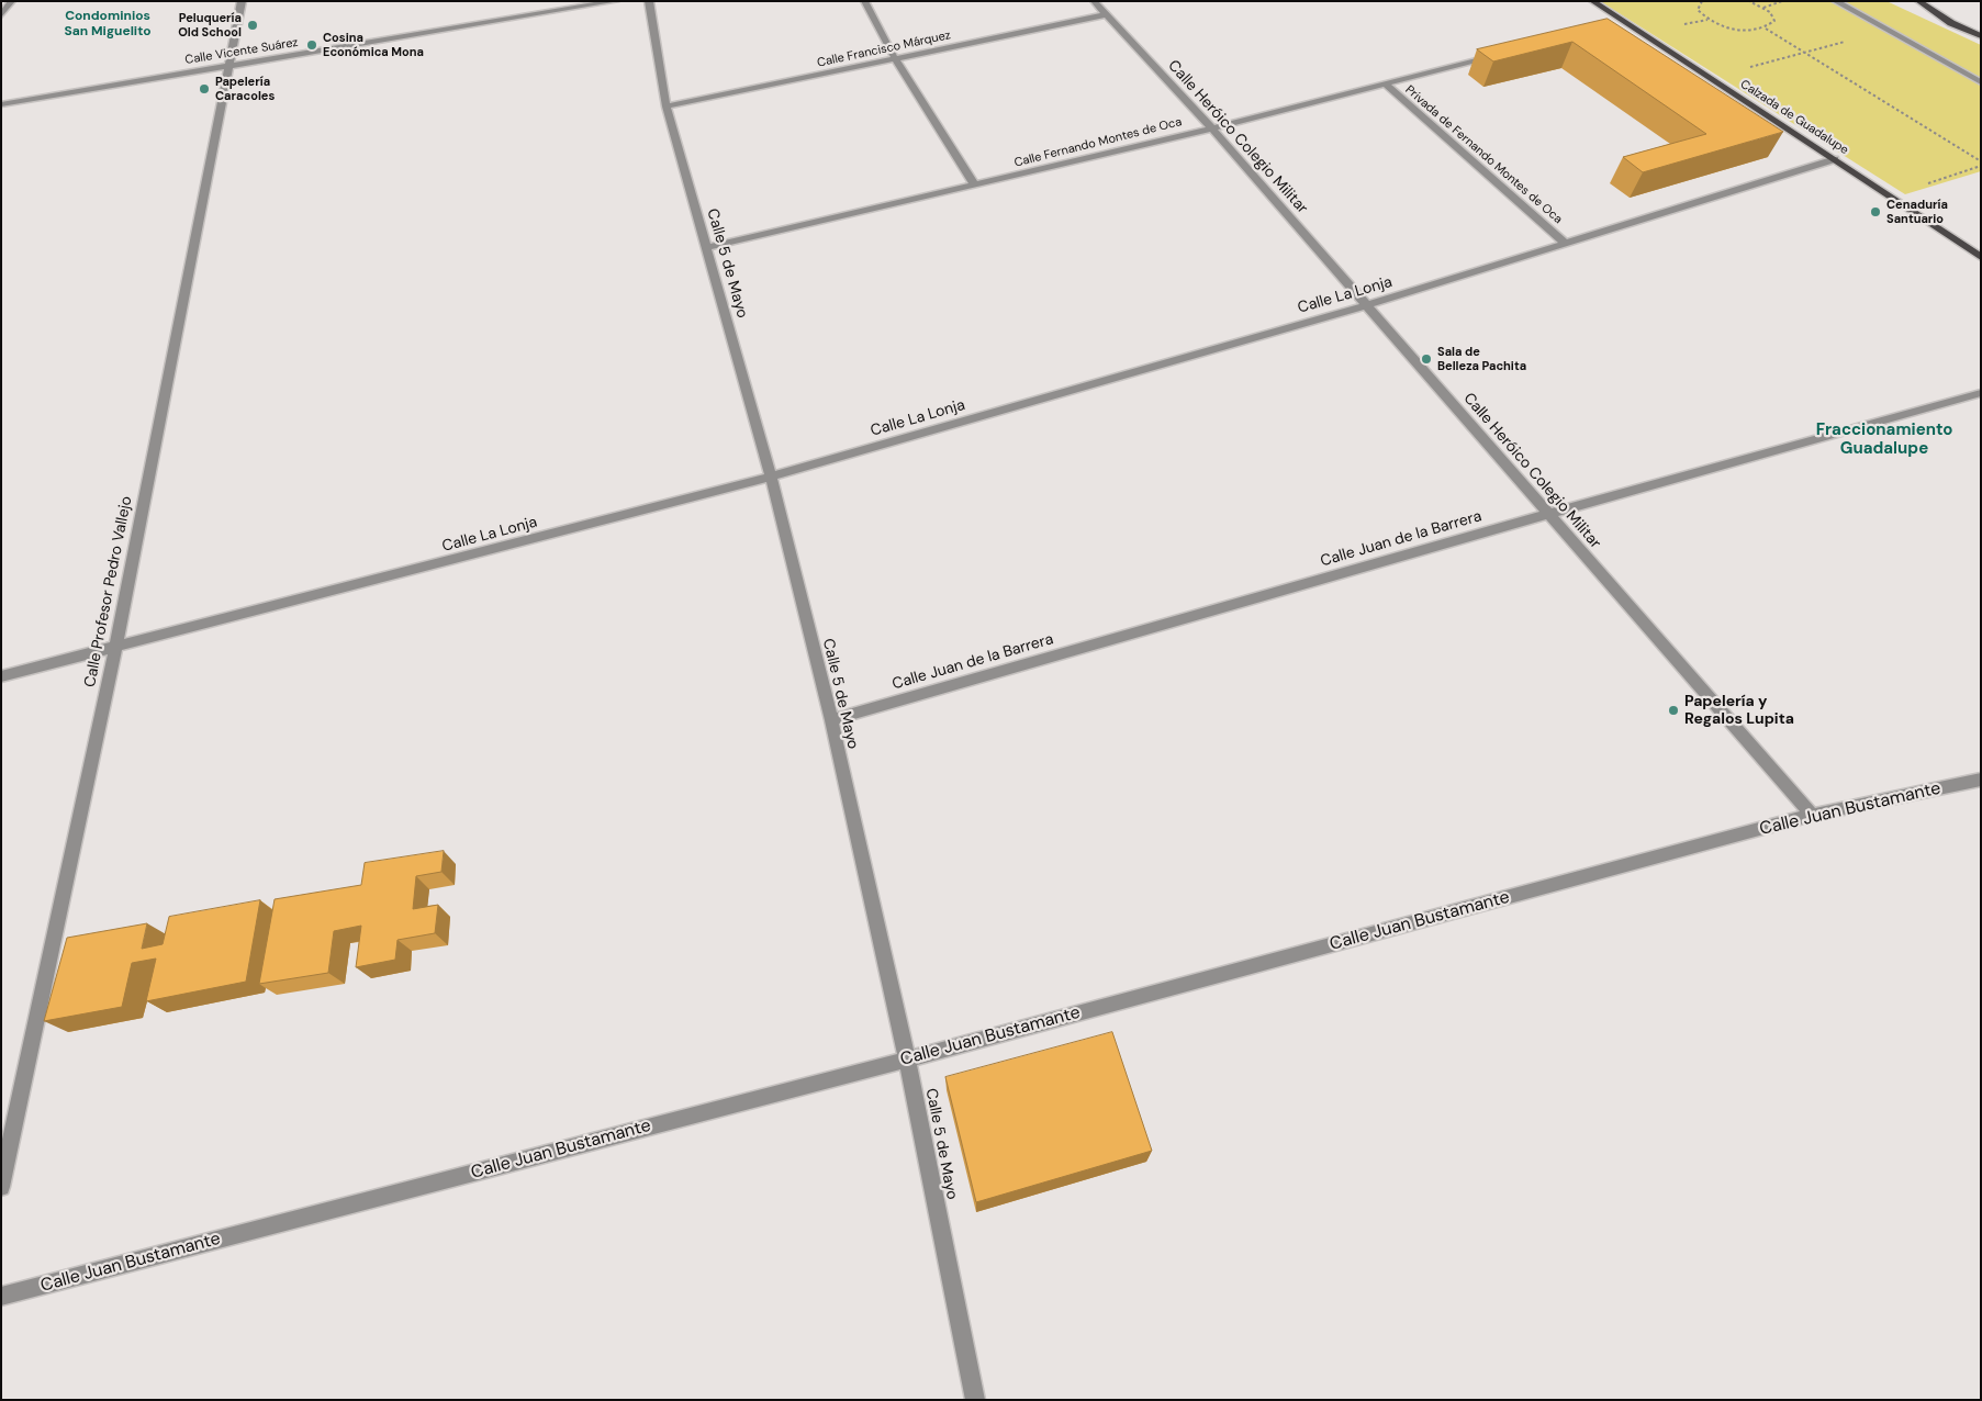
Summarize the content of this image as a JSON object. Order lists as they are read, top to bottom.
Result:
{
  "streets": {
    "main road": ["Calzada de Guadalupe"],
    "street": [
      "Calle Francisco Márquez",
      "Calle Vicente Suárez",
      "Calle Heróico Colegio Militar",
      "Calle Fernando Montes de Oca",
      "Privada de Fernando Montes de Oca",
      "Calle 5 de Mayo",
      "Calle La Lonja",
      "Calle Juan de la Barrera",
      "Calle Profesor Pedro Vallejo",
      "Calle Juan Bustamante"
    ]
  },
  "crossings": [
    ["Calle Francisco Márquez", "Calle Heróico Colegio Militar"],
    ["Calle Francisco Márquez", "Calle 5 de Mayo"],
    ["Calle Vicente Suárez", "Calle Profesor Pedro Vallejo"],
    ["Calzada de Guadalupe", "Calle La Lonja"],
    ["Calle Heróico Colegio Militar", "Calle Fernando Montes de Oca"],
    ["Calle Heróico Colegio Militar", "Calle La Lonja"],
    ["Calle Heróico Colegio Militar", "Calle Juan de la Barrera"],
    ["Calle Heróico Colegio Militar", "Calle Juan Bustamante"],
    ["Calle Fernando Montes de Oca", "Privada de Fernando Montes de Oca"],
    ["Calle Fernando Montes de Oca", "Calle 5 de Mayo"],
    ["Privada de Fernando Montes de Oca", "Calle La Lonja"],
    ["Calle 5 de Mayo", "Calle La Lonja"],
    ["Calle 5 de Mayo", "Calle Juan de la Barrera"],
    ["Calle 5 de Mayo", "Calle Juan Bustamante"],
    ["Calle La Lonja", "Calle Profesor Pedro Vallejo"]
  ],
  "districts": ["Condominios San Miguelito", "Fraccionamiento Guadalupe"],
  "places": [
    "Peluquería Old School",
    "Cosina Económica Mona",
    "Papelería Caracoles",
    "Cenaduría Santuario",
    "Sala de Belleza Pachita",
    "Papelería y Regalos Lupita"
  ]
}
